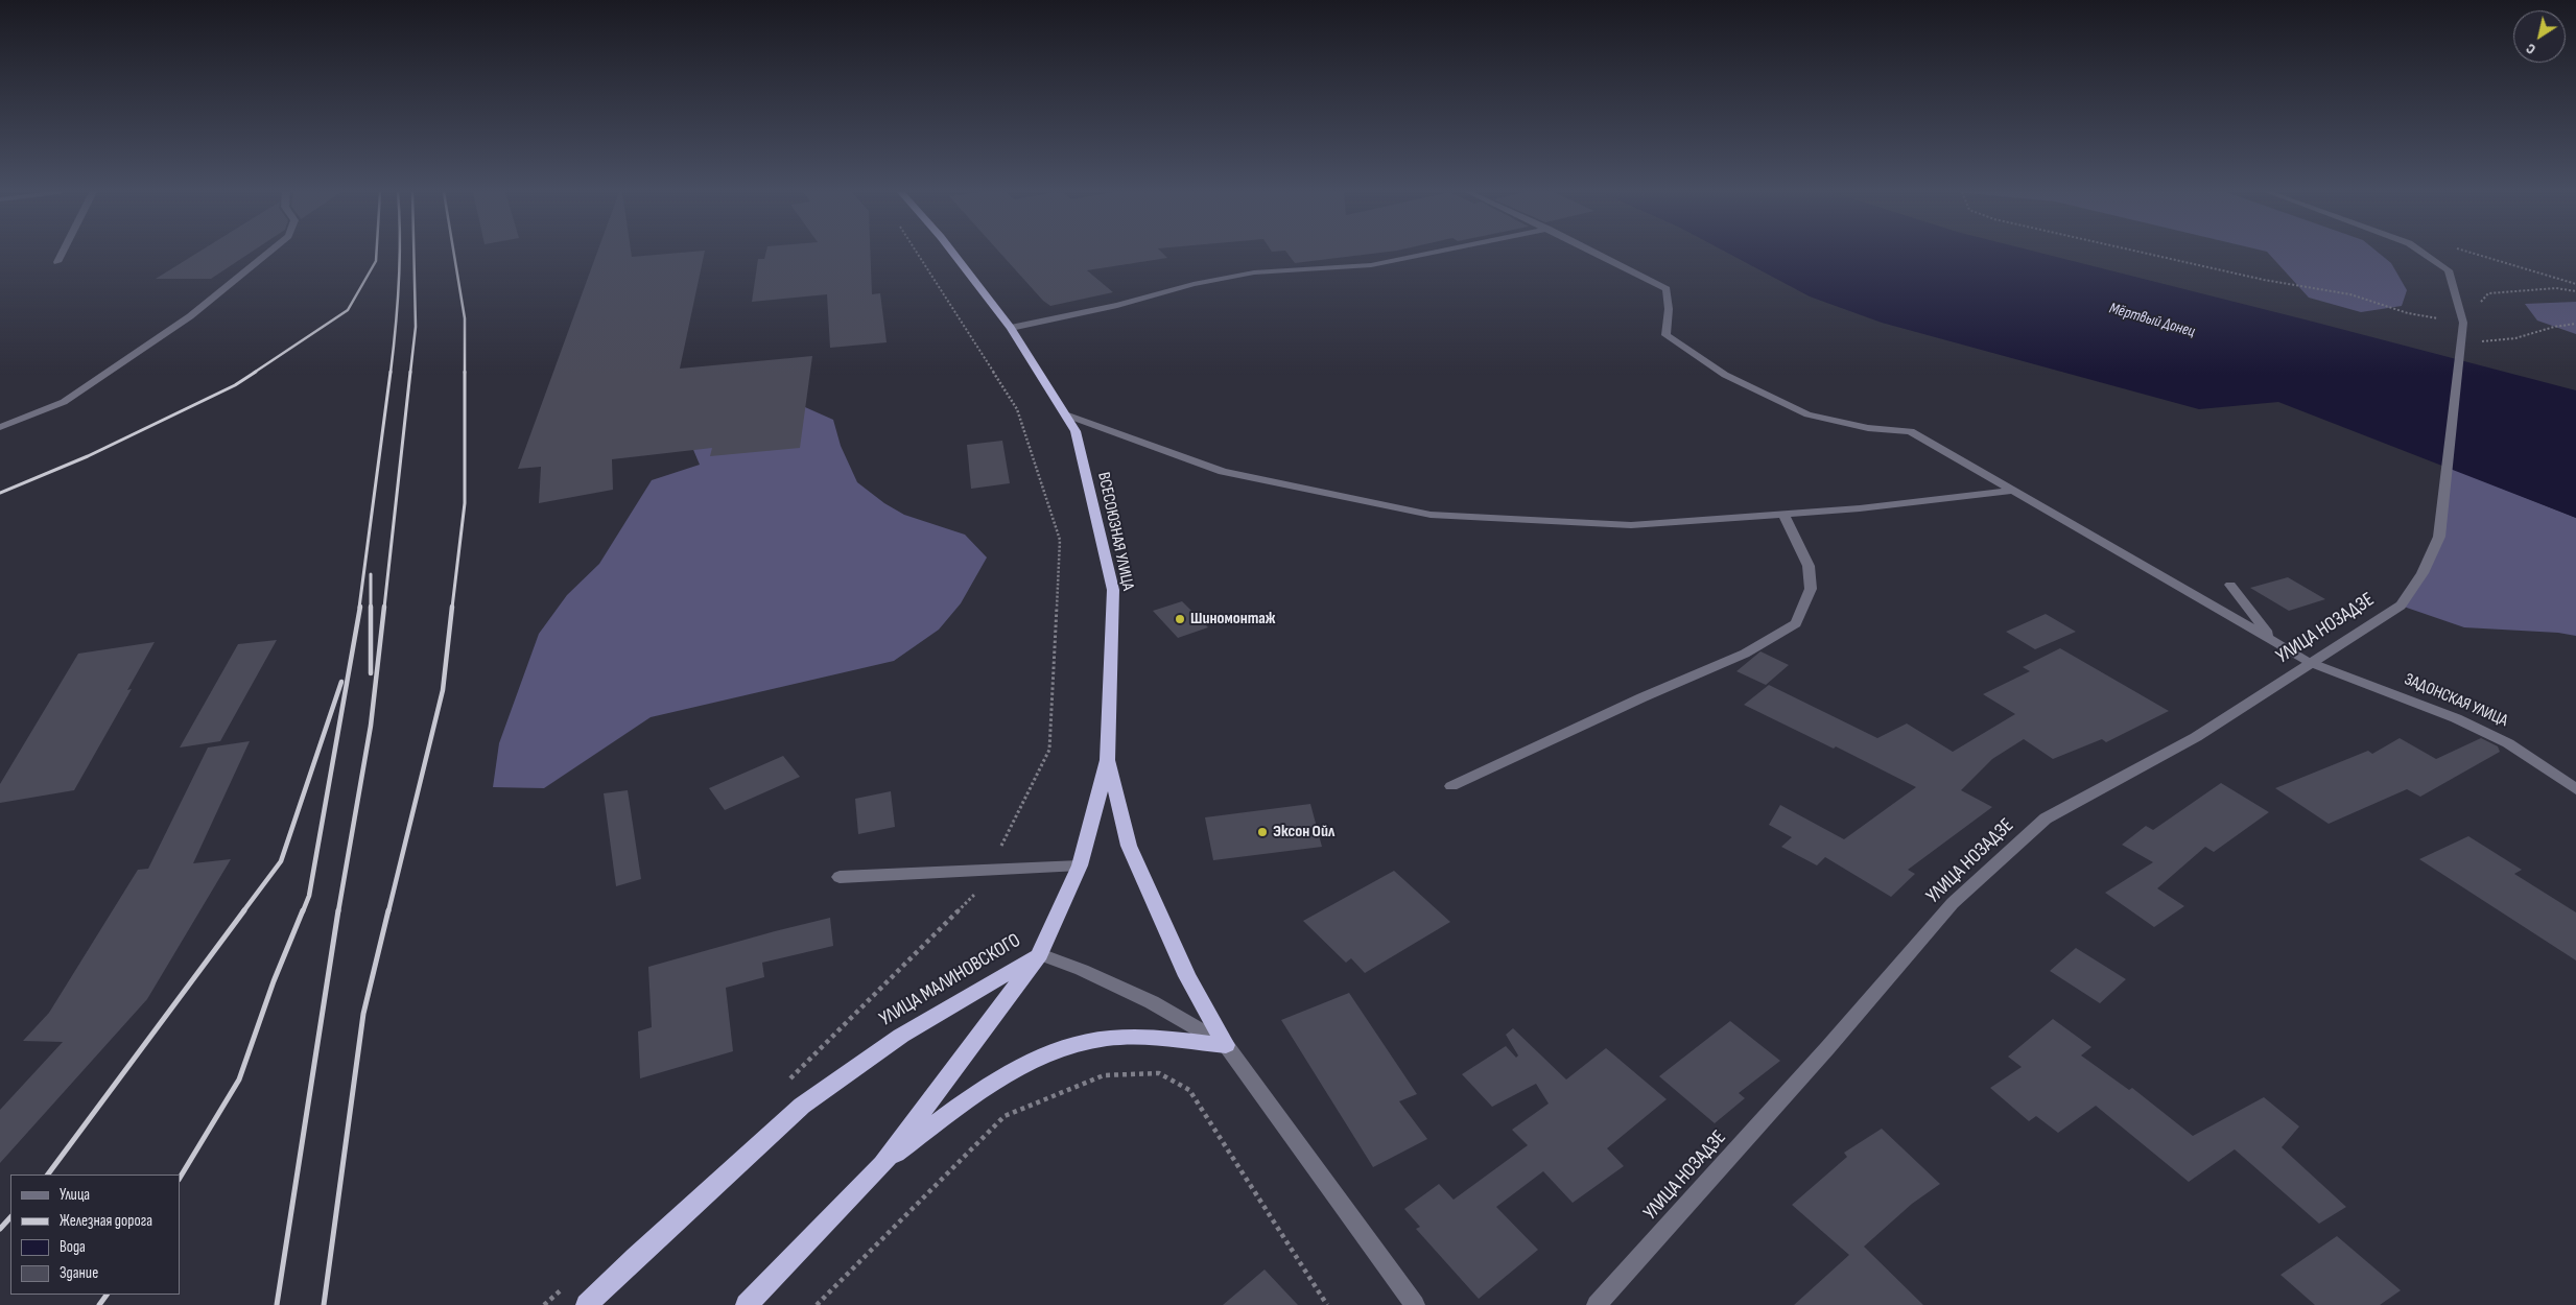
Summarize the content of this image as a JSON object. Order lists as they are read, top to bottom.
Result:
{
  "streets": {
    "highway": ["ВСЕСОЮЗНАЯ УЛИЦА", "УЛИЦА МАЛИНОВСКОГО"],
    "street": ["УЛИЦА НОЗАДЗЕ", "ЗАДОНСКАЯ УЛИЦА"]
  },
  "crossings": [
    ["ВСЕСОЮЗНАЯ УЛИЦА", "УЛИЦА МАЛИНОВСКОГО"],
    ["УЛИЦА НОЗАДЗЕ", "ЗАДОНСКАЯ УЛИЦА"]
  ],
  "water": ["Мёртвый Донец"],
  "places": ["Шиномонтаж", "Эксон Ойл"],
  "legend": [
    "Улица",
    "Железная дорога",
    "Вода",
    "Здание"
  ],
  "north": "bottom left"
}
